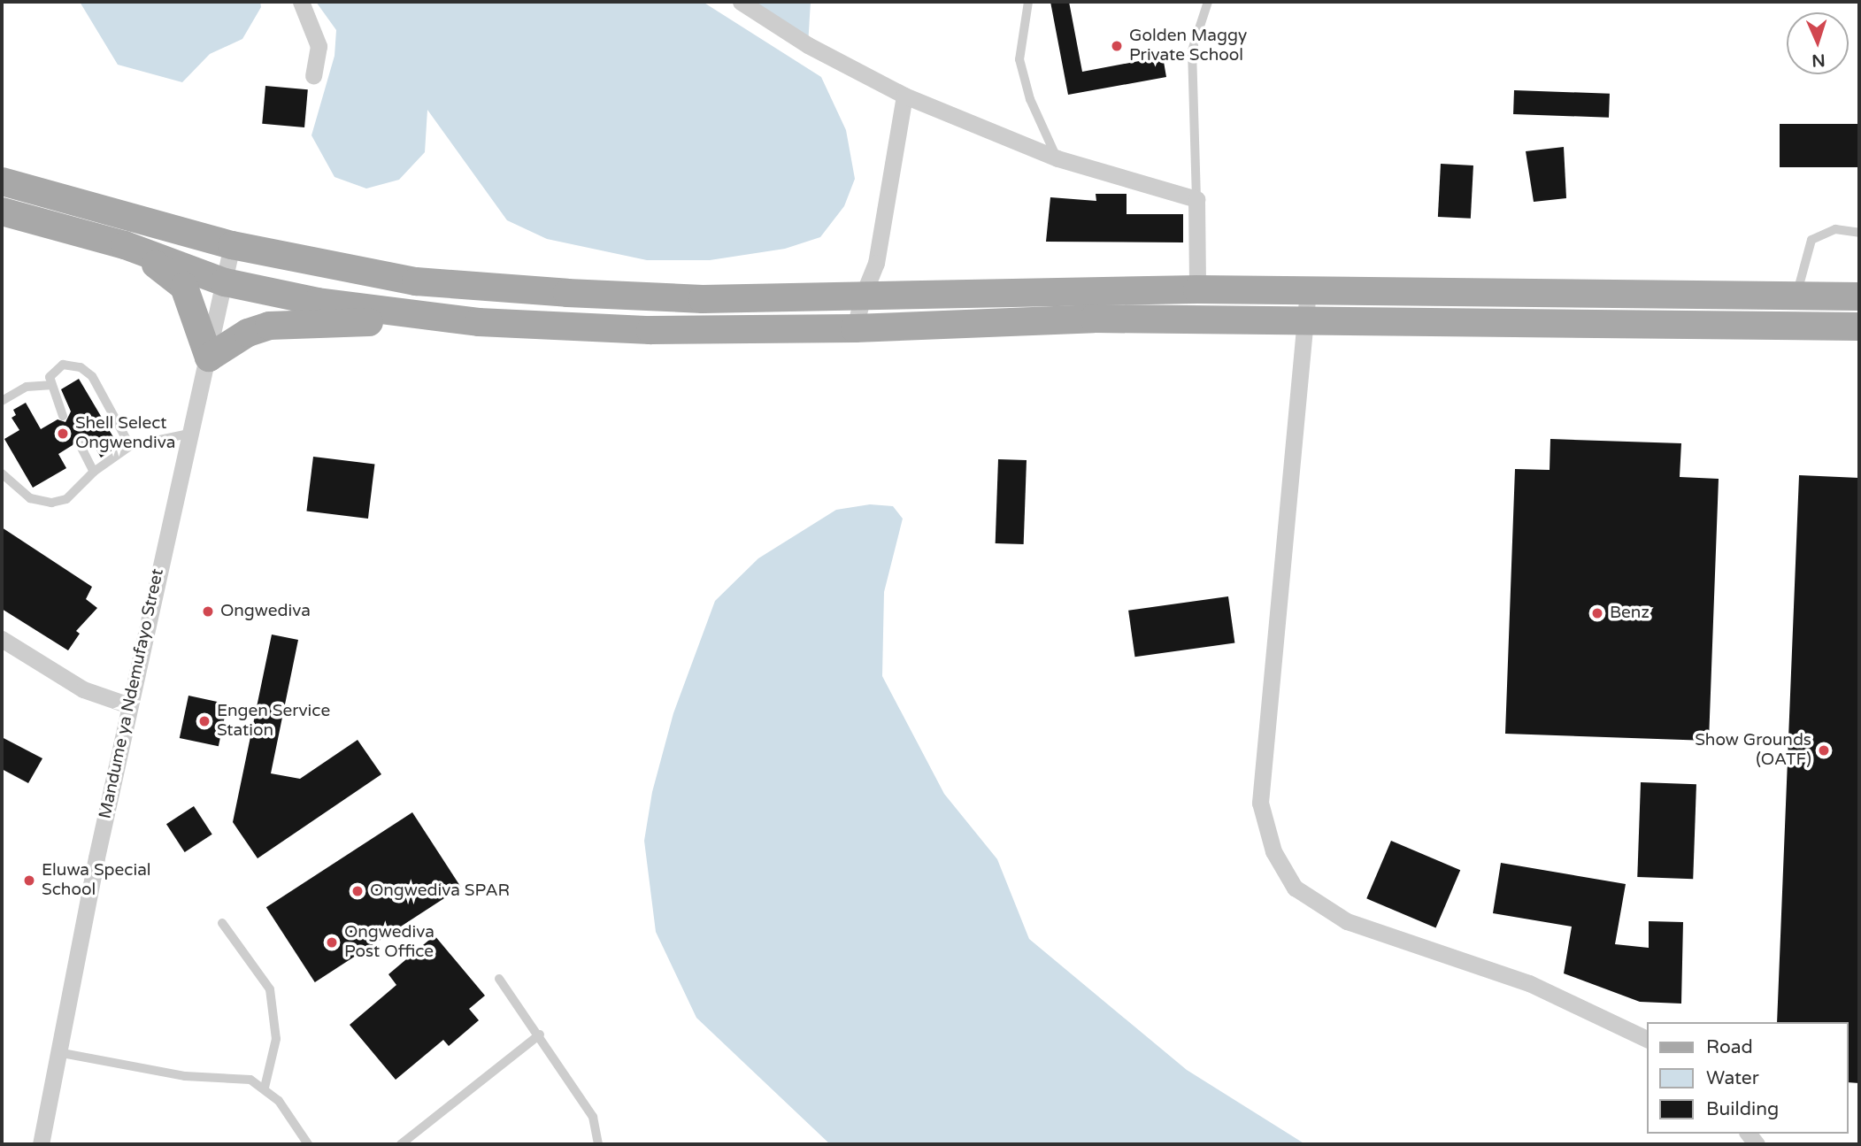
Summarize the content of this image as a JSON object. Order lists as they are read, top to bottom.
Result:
{
  "streets": {
    "street": ["Mandume ya Ndemufayo Street"]
  },
  "places": [
    "Golden Maggy Private School",
    "Shell Select Ongwendiva",
    "Ongwediva",
    "Benz",
    "Engen Service Station",
    "Show Grounds (OATF)",
    "Eluwa Special School",
    "Ongwediva SPAR",
    "Ongwediva Post Office"
  ],
  "legend": ["Road", "Water", "Building"],
  "north": "bottom"
}
